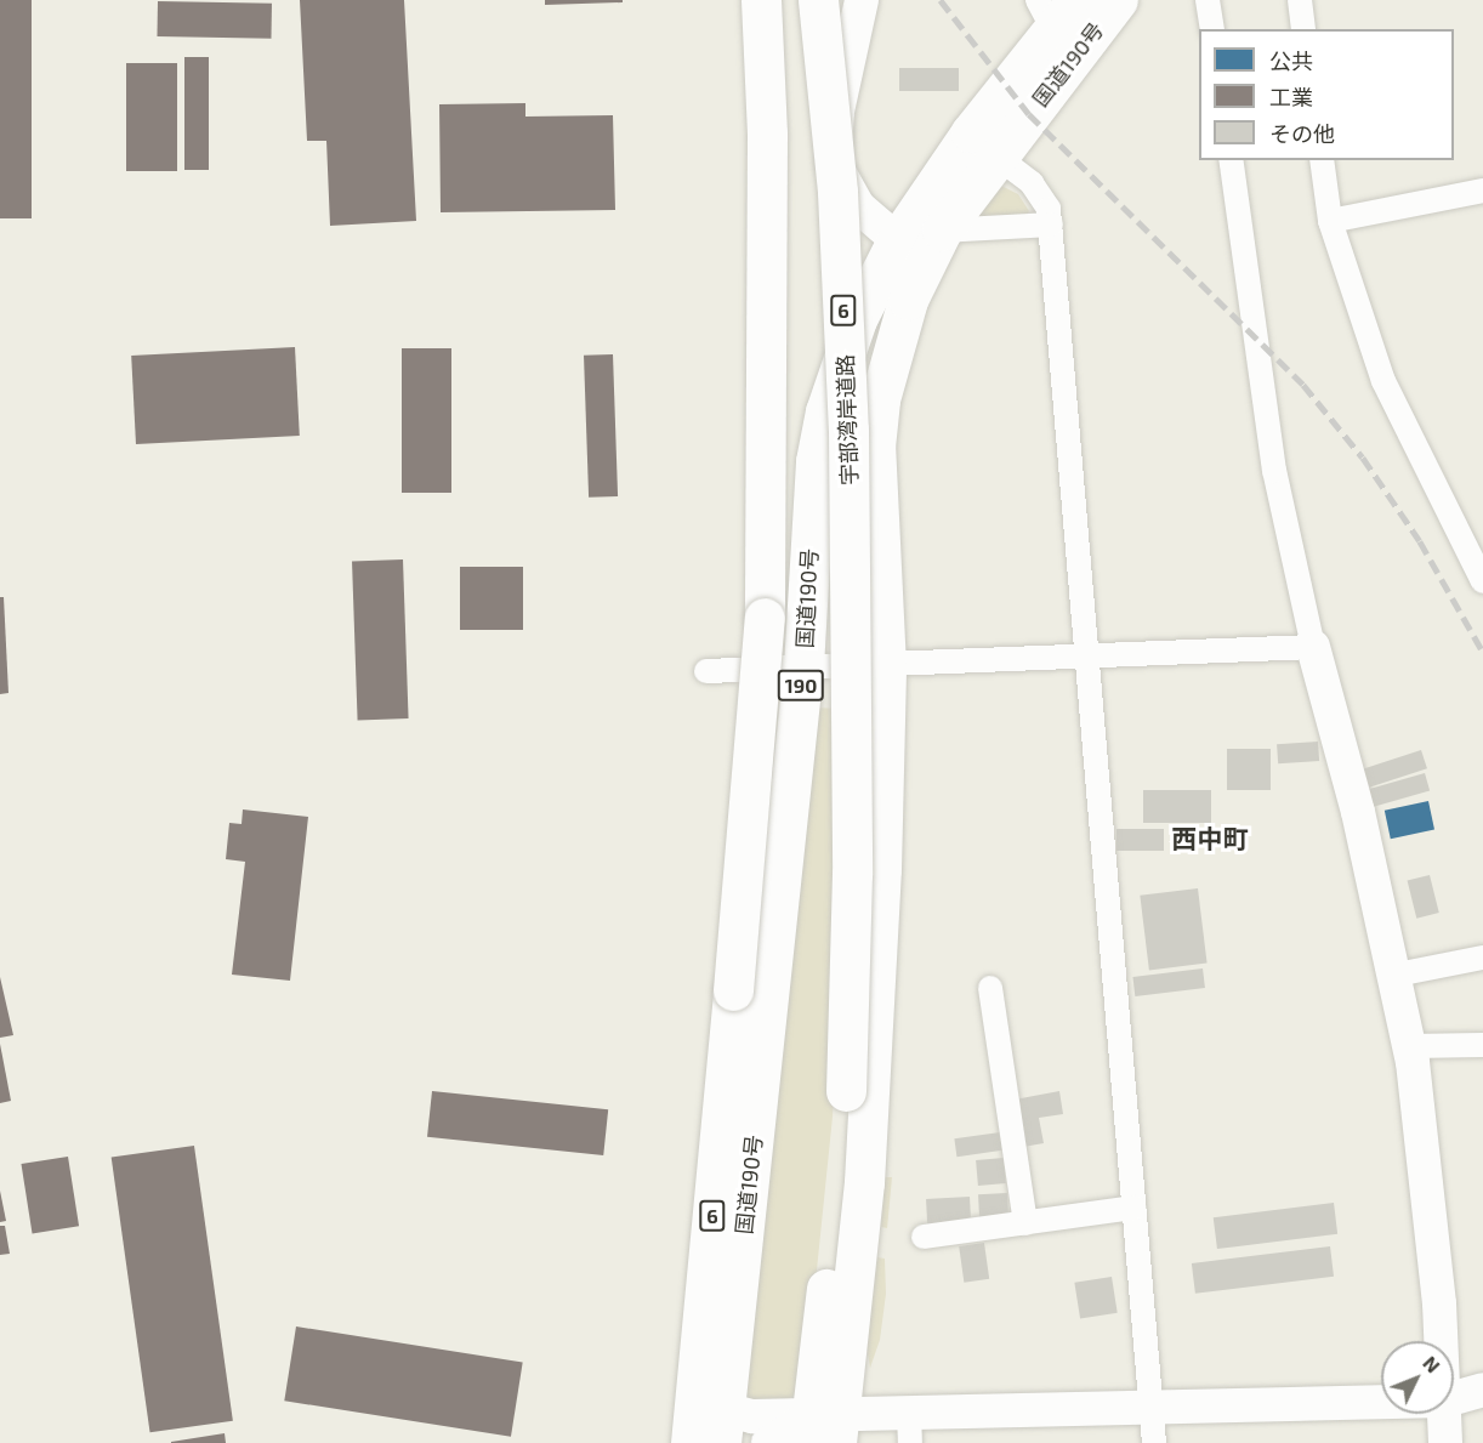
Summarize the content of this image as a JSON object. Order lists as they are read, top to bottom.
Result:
{
  "streets": {
    "highway": [
      "国道190号",
      "6",
      "宇部湾岸道路",
      "190"
    ]
  },
  "crossings": [
    ["国道190号", "宇部湾岸道路"]
  ],
  "districts": ["西中町"],
  "legend": ["公共", "工業", "その他"],
  "north": "top right"
}
